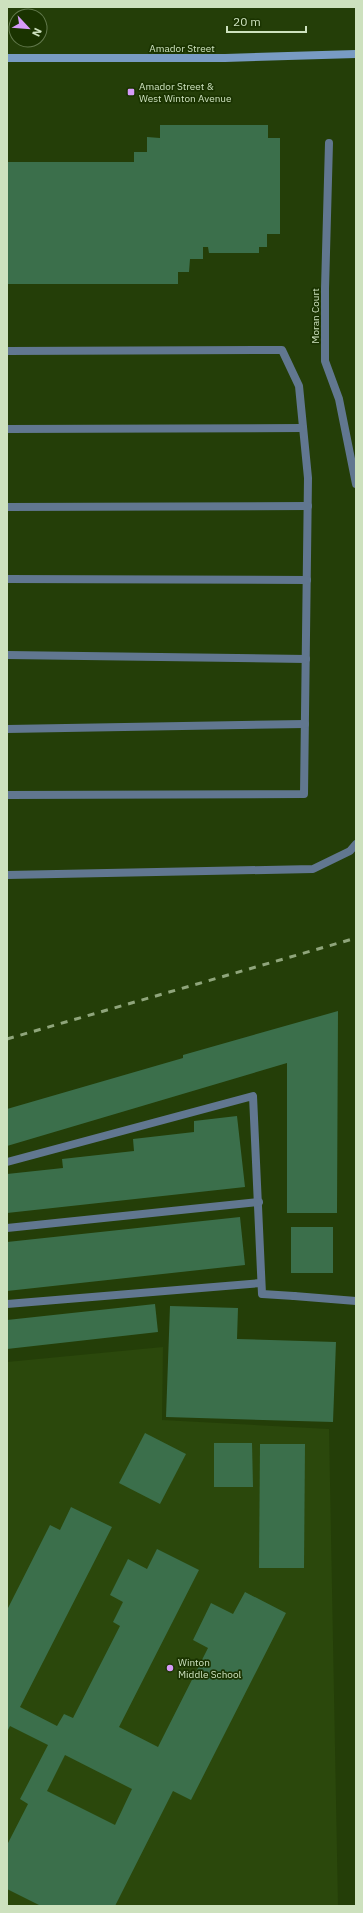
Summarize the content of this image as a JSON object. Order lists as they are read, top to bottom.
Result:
{
  "streets": {
    "street": ["Amador Street", "Moran Court"]
  },
  "places": {
    "transit": ["Amador Street & West Winton Avenue"],
    "other": ["Winton Middle School"]
  },
  "scale_bar": "20 m",
  "north": "bottom right"
}
